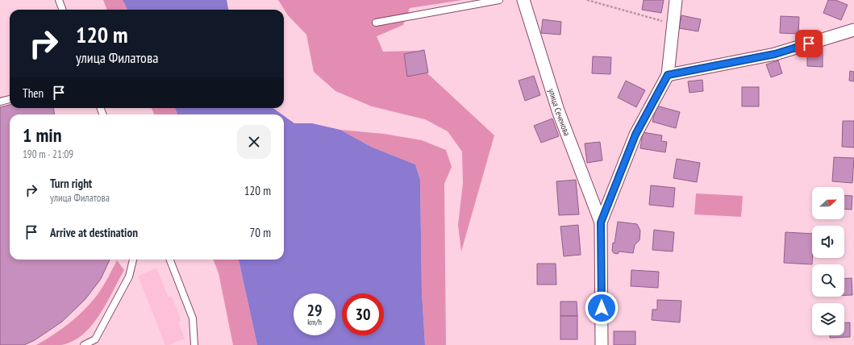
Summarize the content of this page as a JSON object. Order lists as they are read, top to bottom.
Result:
{
  "streets": {
    "street": ["улица Сеченова"]
  },
  "north": "right",
  "page": {
    "turn": ["120 m", "улица Филатова"],
    "then": "Then",
    "heading": ["1 min", "190 m · 21:09"],
    "list": [
      {
        "name": "Turn right",
        "note": "улица Филатова",
        "value": "120 m"
      },
      {
        "name": "Arrive at destination",
        "value": "70 m"
      }
    ],
    "speed": "29 km/h",
    "limit": "30"
  }
}
